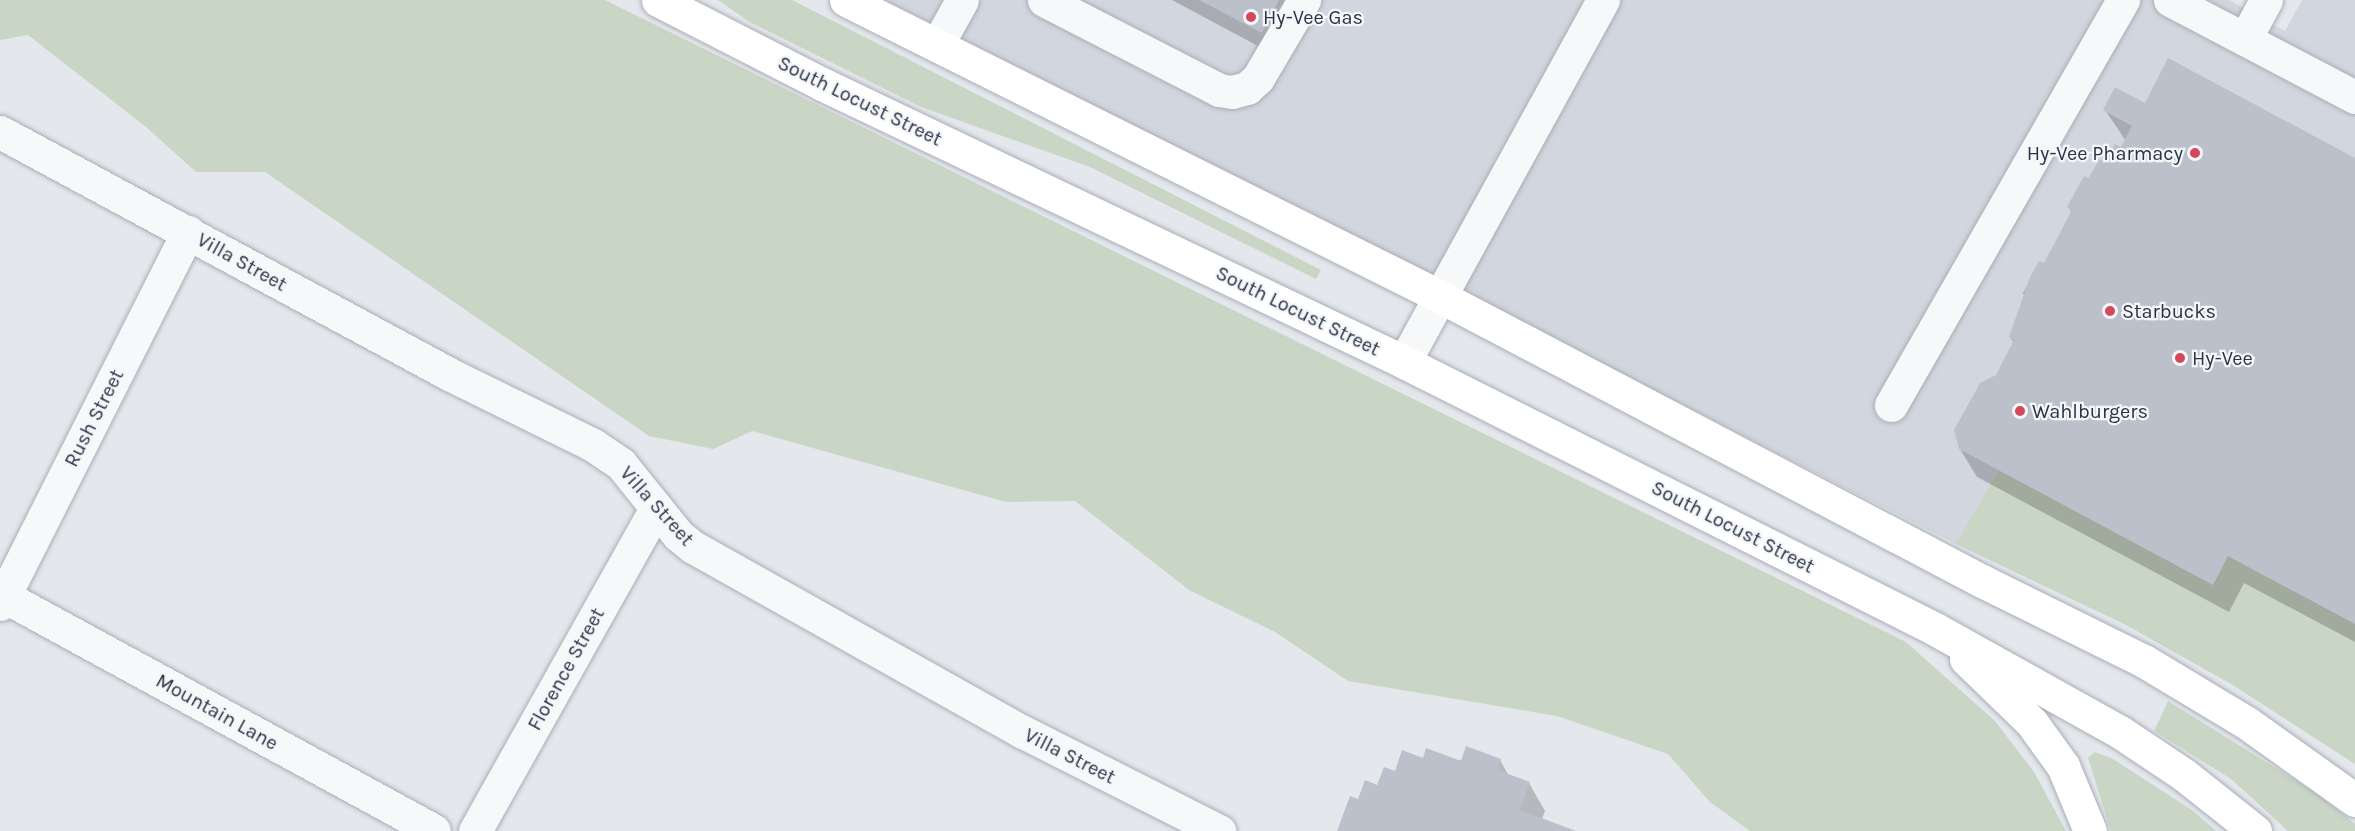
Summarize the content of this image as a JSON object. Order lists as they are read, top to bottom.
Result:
{
  "streets": {
    "highway": ["South Locust Street"],
    "street": [
      "Villa Street",
      "Rush Street",
      "Florence Street",
      "Mountain Lane"
    ]
  },
  "crossings": [
    ["Villa Street", "Rush Street"],
    ["Villa Street", "Florence Street"],
    ["Rush Street", "Mountain Lane"]
  ],
  "places": [
    "Hy-Vee Gas",
    "Hy-Vee Pharmacy",
    "Starbucks",
    "Hy-Vee",
    "Wahlburgers"
  ]
}
